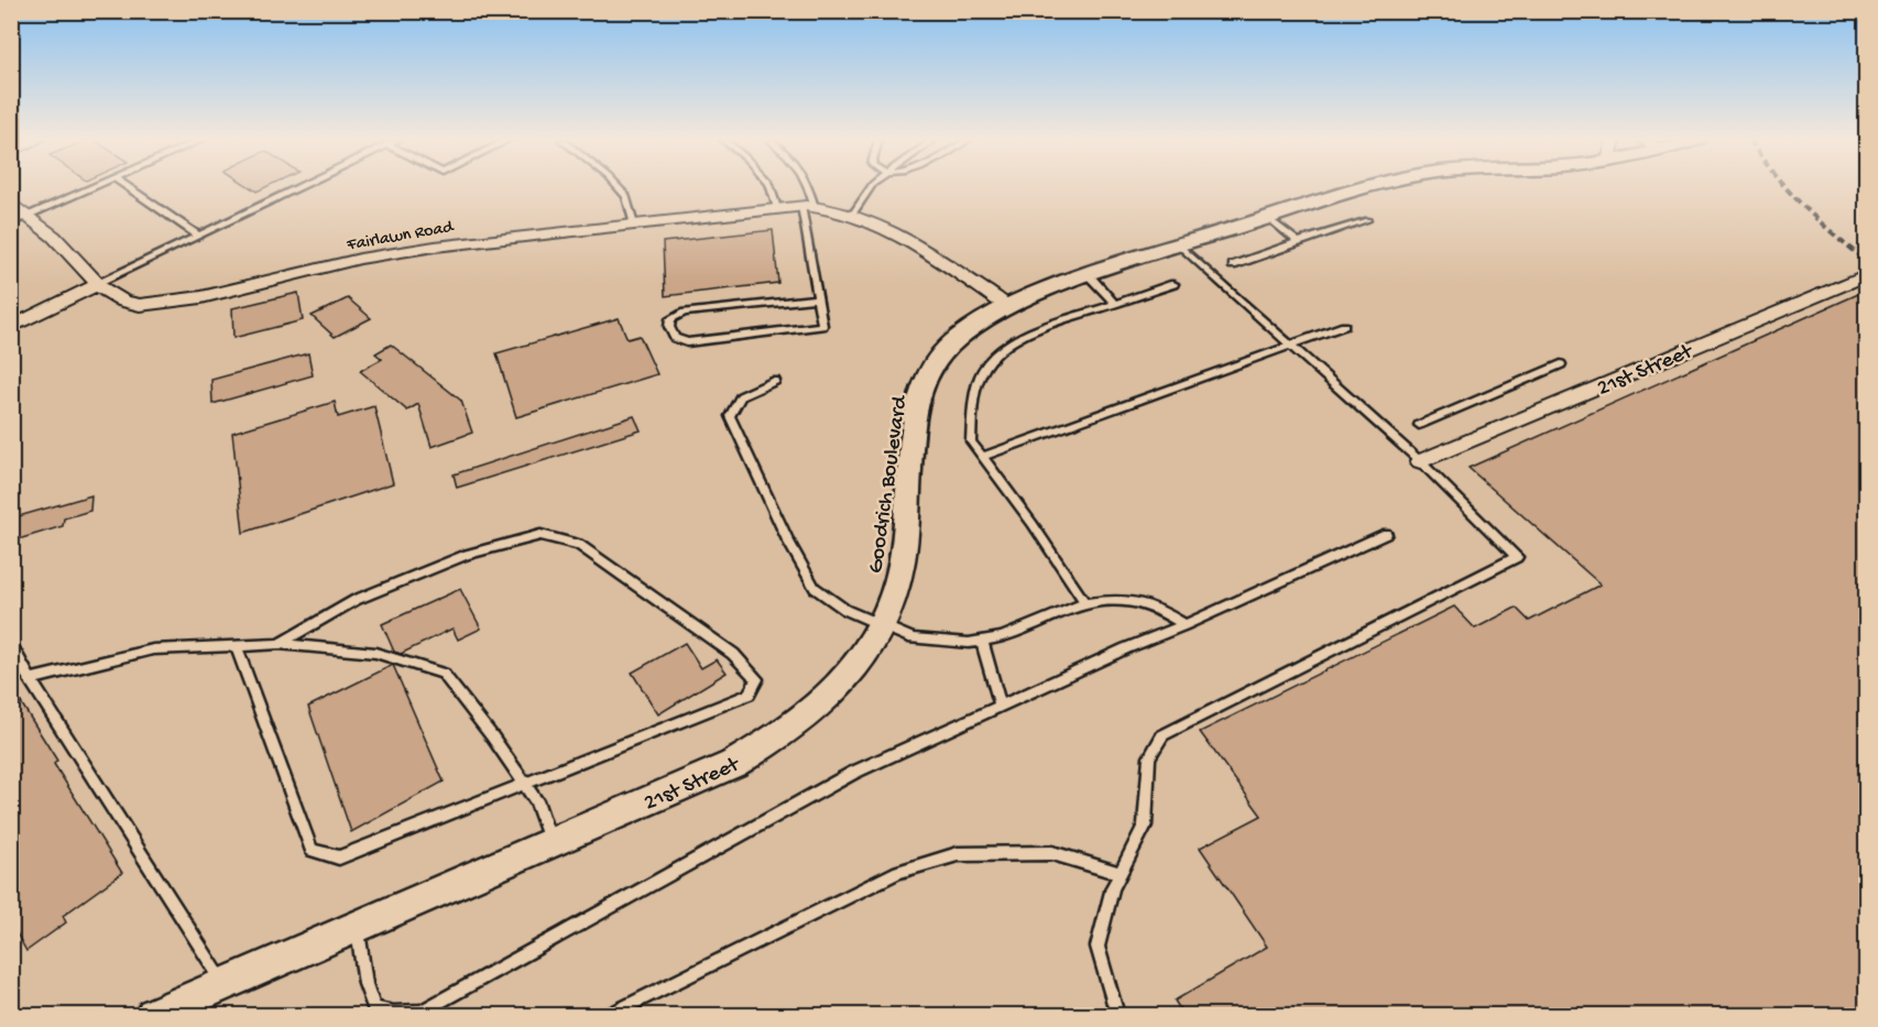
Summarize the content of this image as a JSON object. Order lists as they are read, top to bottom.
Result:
{
  "streets": {
    "street": ["Fairlawn Road", "21st Street", "Goodrich Boulevard"]
  },
  "crossings": [
    ["Fairlawn Road", "Goodrich Boulevard"],
    ["21st Street", "Goodrich Boulevard"]
  ]
}
